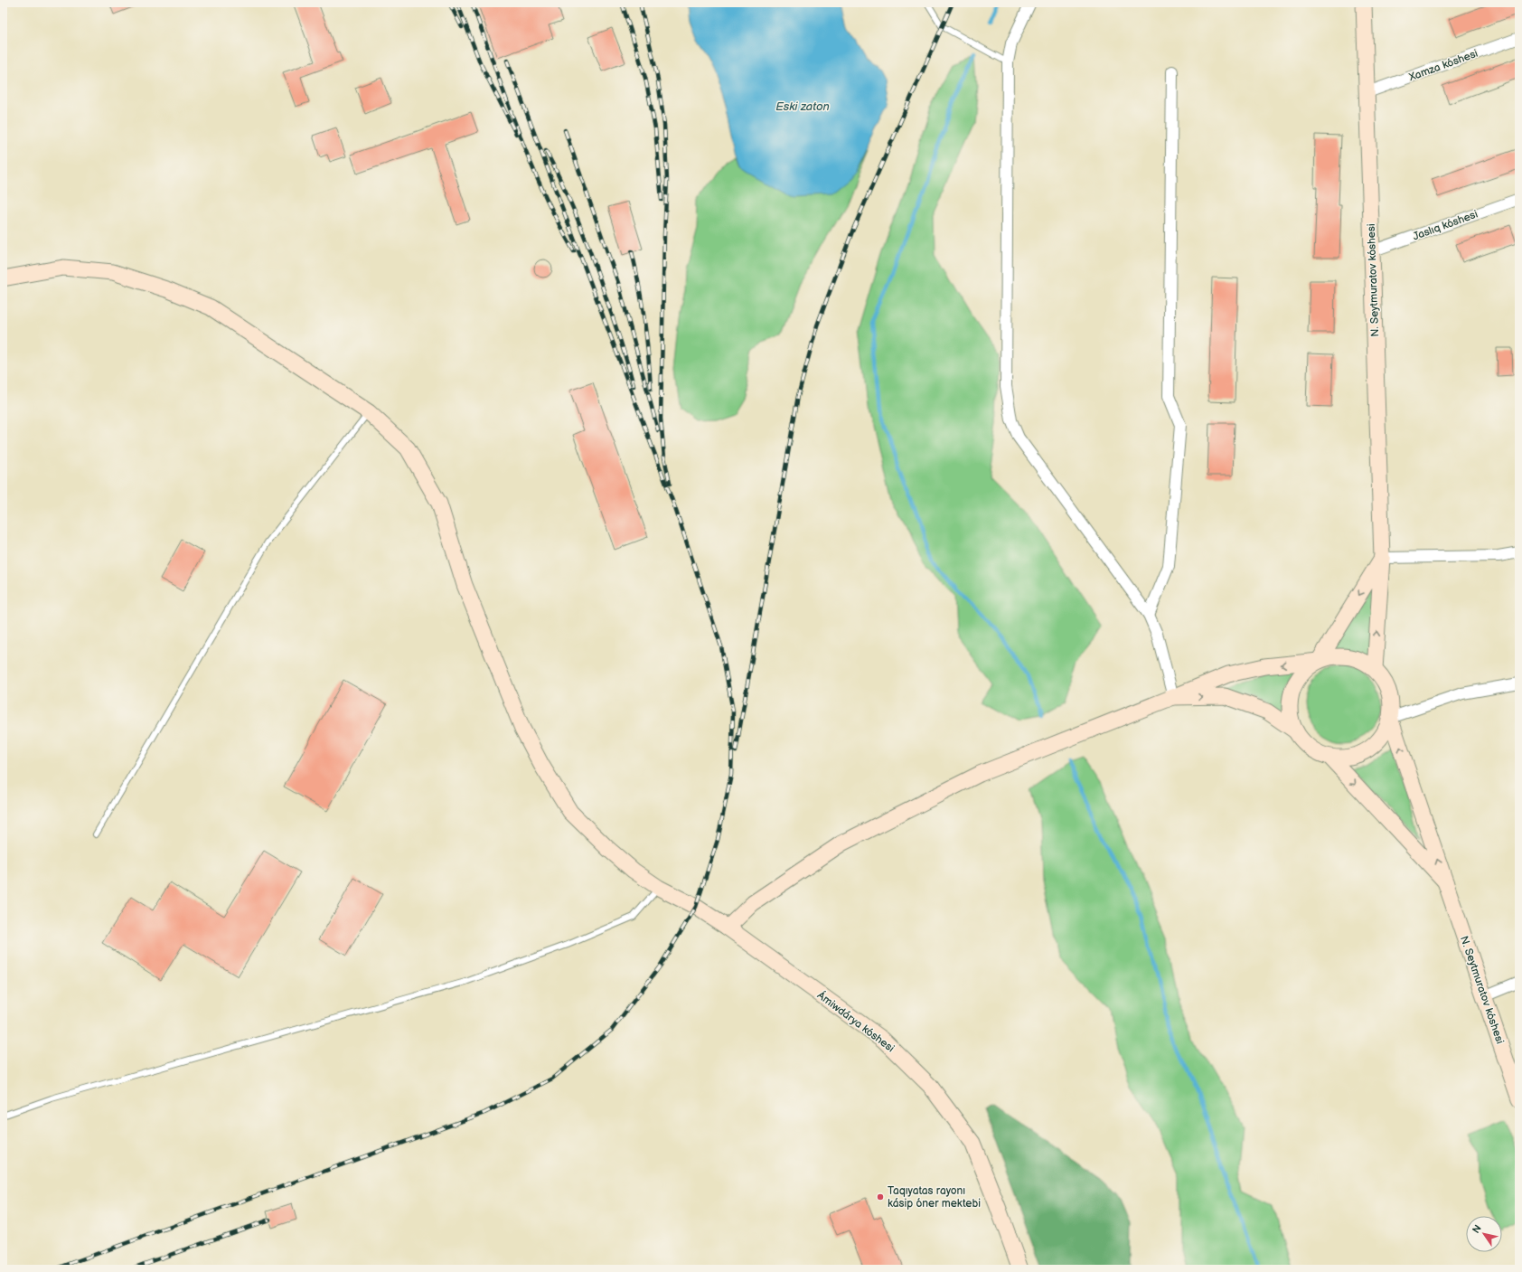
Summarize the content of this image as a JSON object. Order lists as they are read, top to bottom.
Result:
{
  "streets": {
    "street": [
      "Xamza kóshesi",
      "Jaslıq kóshesi",
      "N. Seytmuratov kóshesi",
      "Ámiwdárya kóshesi"
    ]
  },
  "crossings": [
    ["Xamza kóshesi", "N. Seytmuratov kóshesi"],
    ["Jaslıq kóshesi", "N. Seytmuratov kóshesi"]
  ],
  "water": ["Eski zaton"],
  "places": ["Taqıyatas rayonı kásip óner mektebi"],
  "north": "top left"
}
